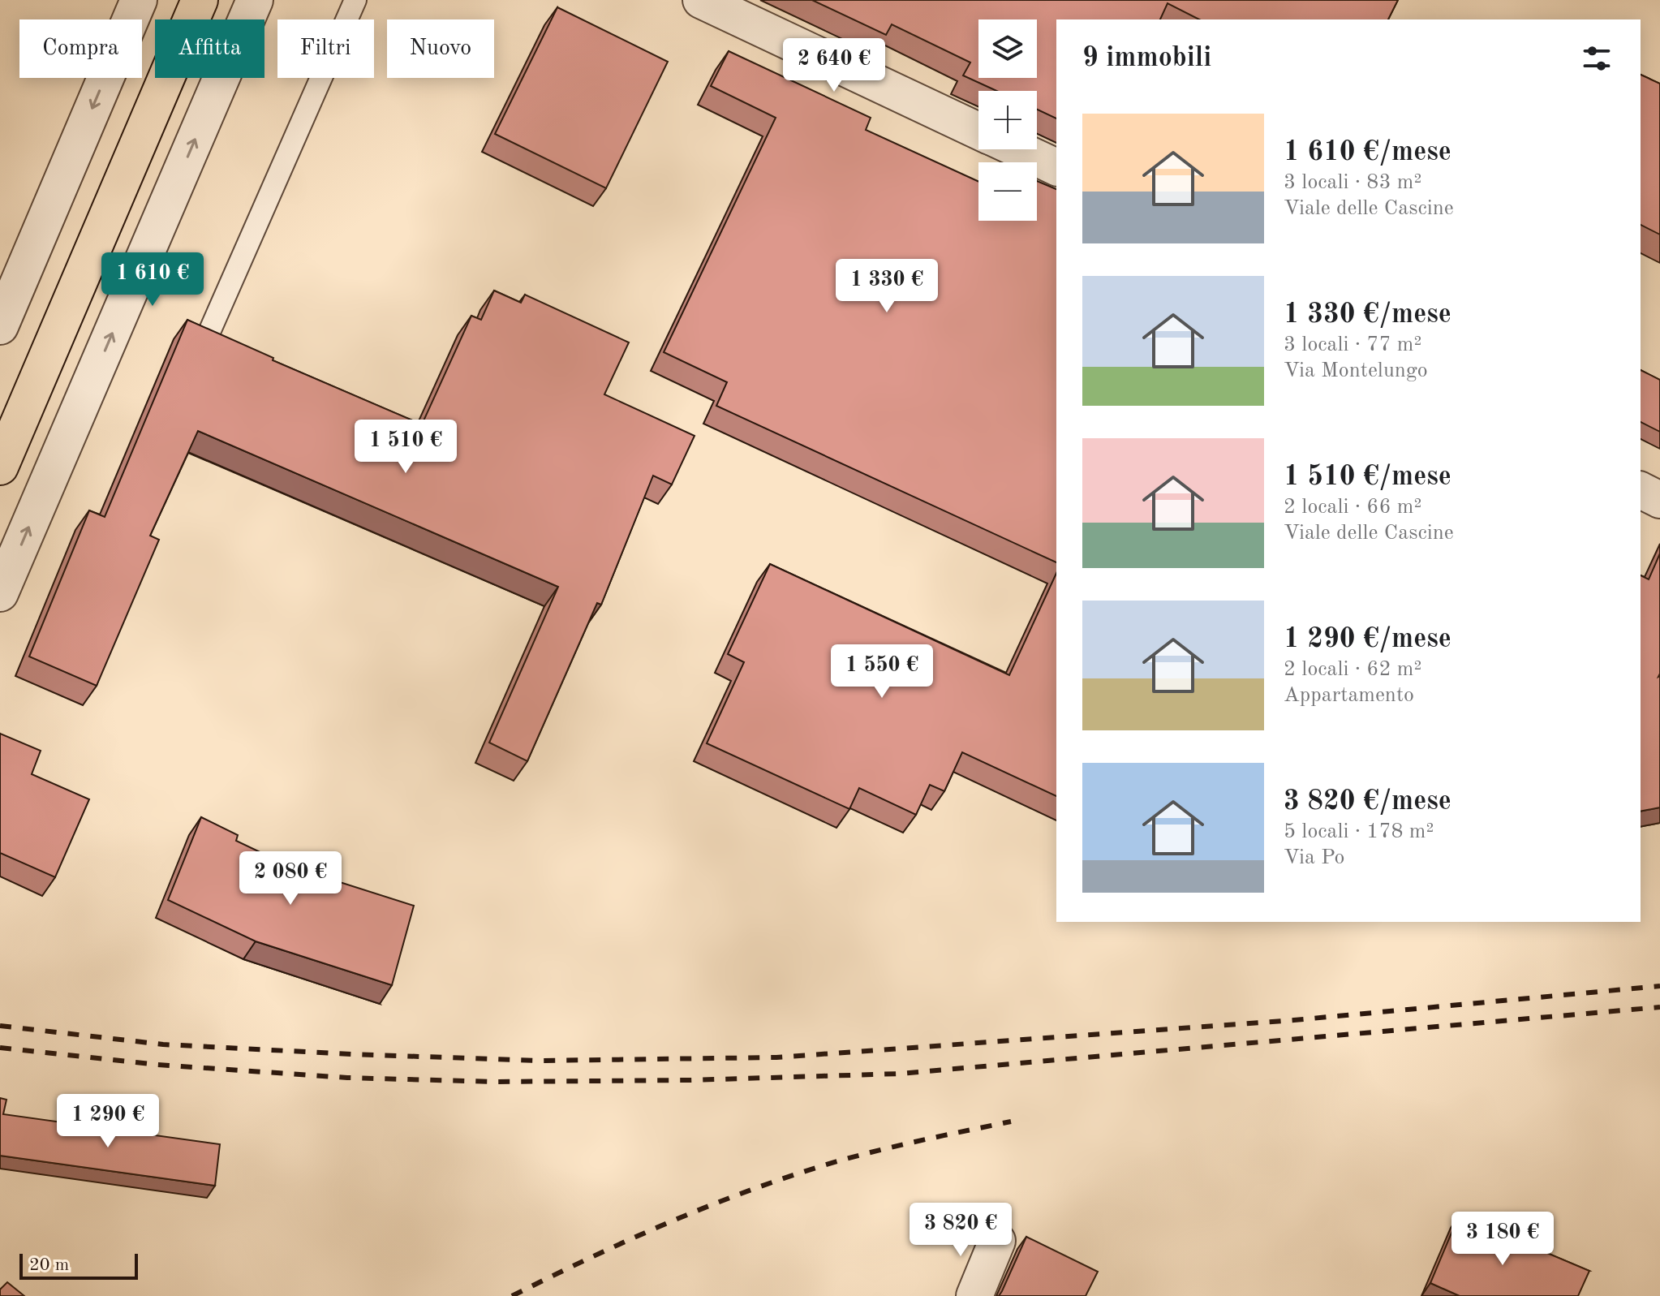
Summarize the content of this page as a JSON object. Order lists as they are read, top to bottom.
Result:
{
  "scale_bar": "20 m",
  "page": {
    "map_buttons": ["+", "−"],
    "chip": [
      "Compra",
      "Affitta",
      "Filtri",
      "Nuovo"
    ],
    "heading": "9 immobili",
    "price": [
      "2 640 €",
      "1 610 €",
      "1 330 €",
      "1 510 €",
      "1 550 €",
      "2 080 €",
      "1 290 €",
      "3 820 €",
      "3 180 €"
    ],
    "list": [
      {
        "name": "1 610 €/mese",
        "note": "3 locali · 83 m² · Viale delle Cascine"
      },
      {
        "name": "1 330 €/mese",
        "note": "3 locali · 77 m² · Via Montelungo"
      },
      {
        "name": "1 510 €/mese",
        "note": "2 locali · 66 m² · Viale delle Cascine"
      },
      {
        "name": "1 290 €/mese",
        "note": "2 locali · 62 m² · Appartamento"
      },
      {
        "name": "3 820 €/mese",
        "note": "5 locali · 178 m² · Via Po"
      }
    ],
    "scale": "20 m"
  }
}
